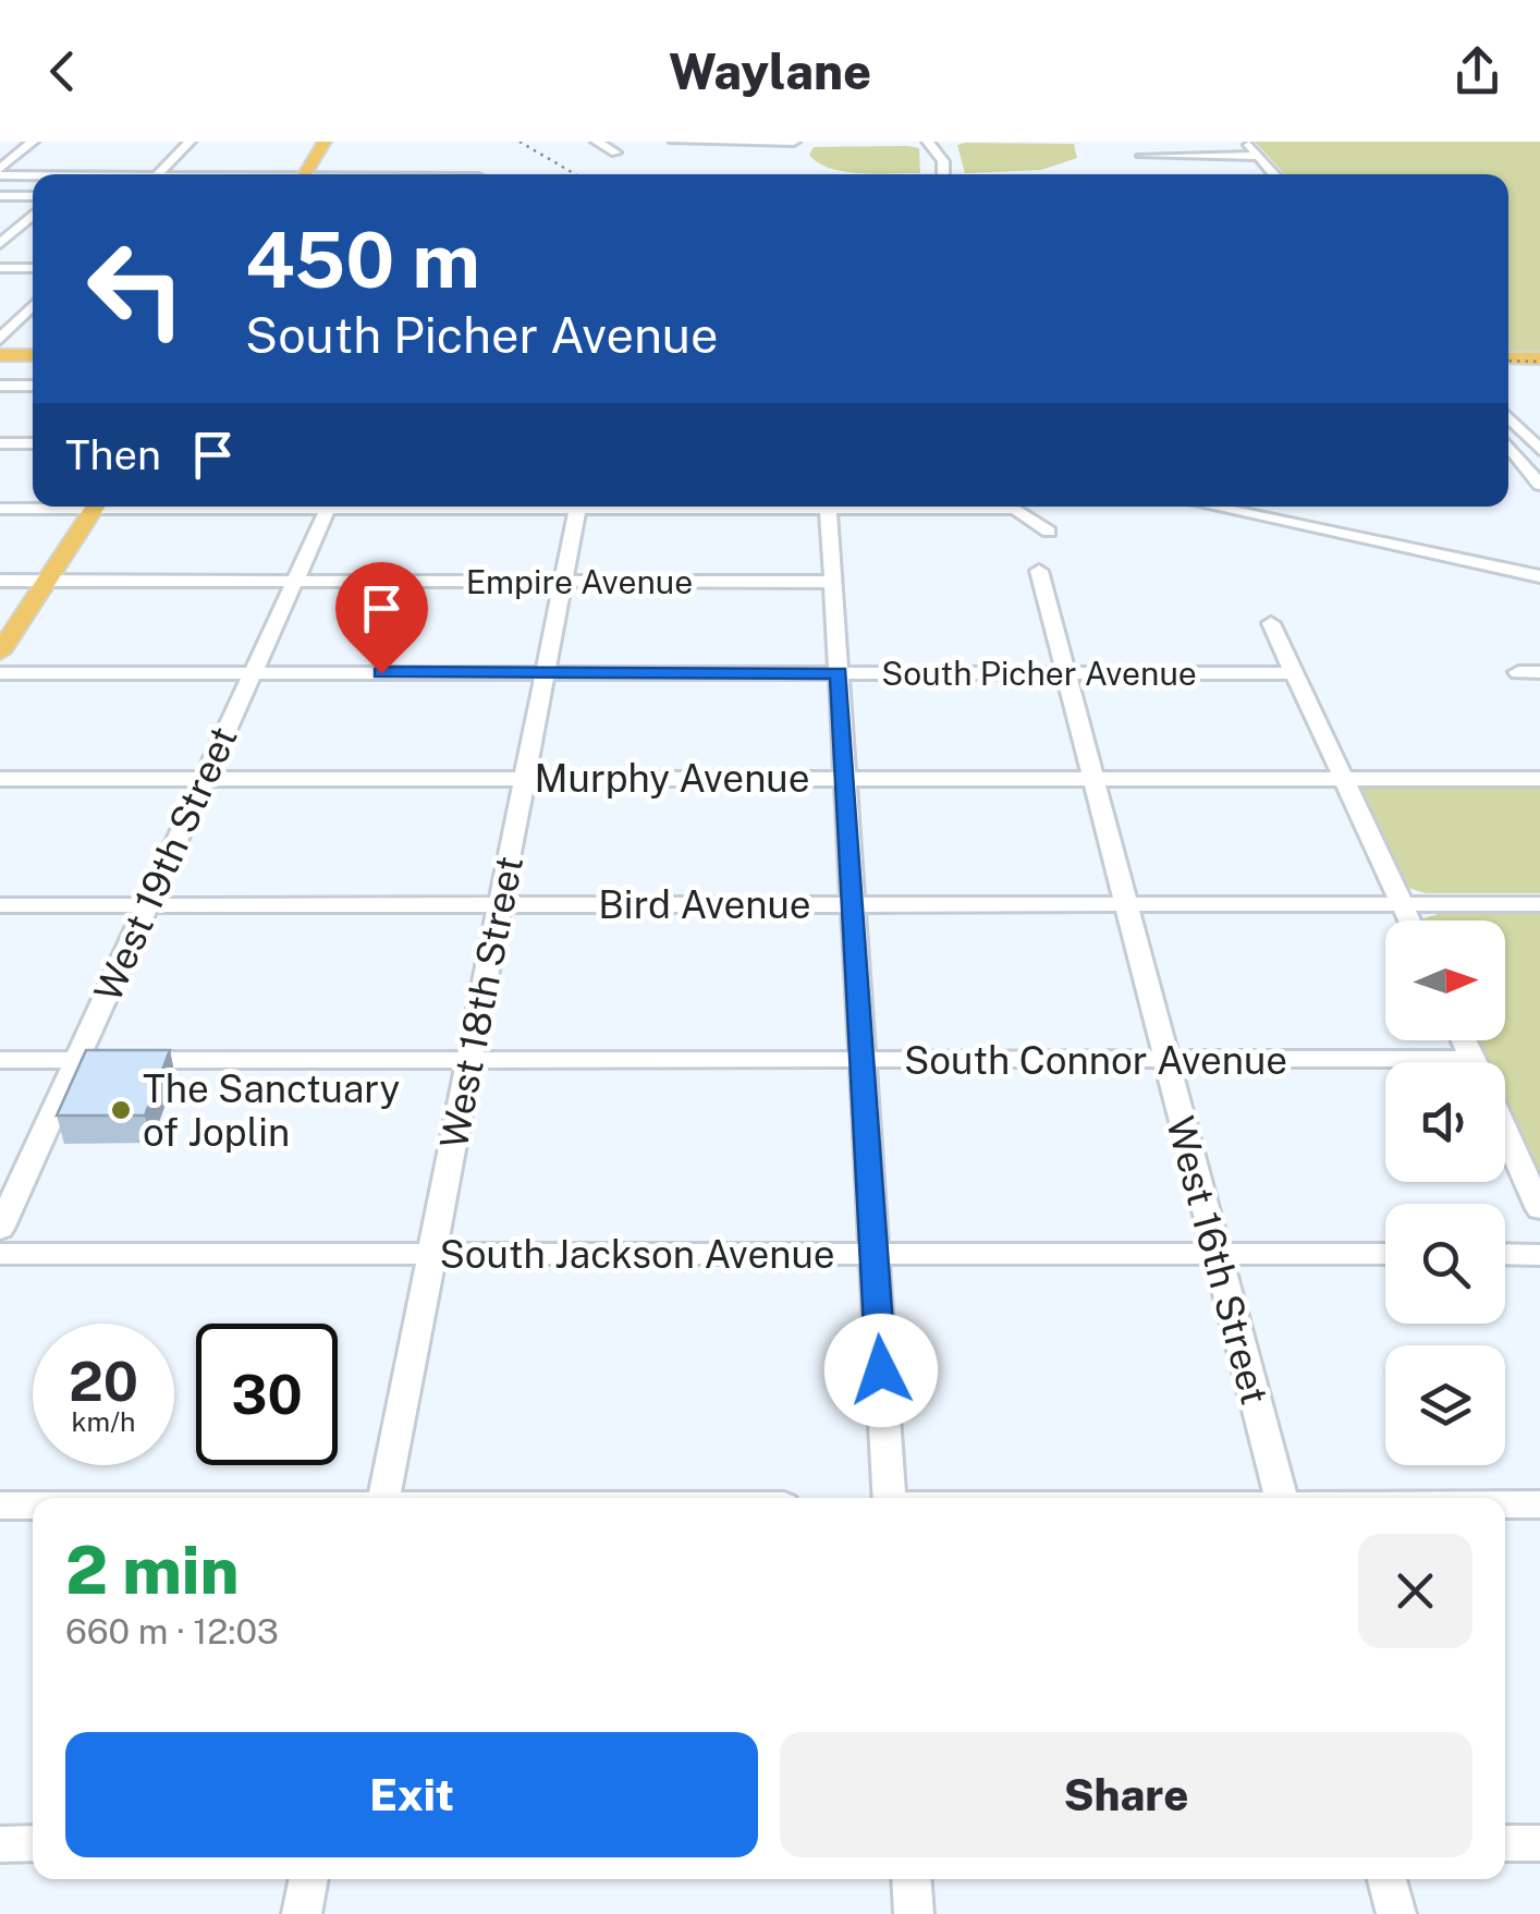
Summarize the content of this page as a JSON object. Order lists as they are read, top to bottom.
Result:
{
  "streets": {
    "street": [
      "Empire Avenue",
      "South Picher Avenue",
      "Murphy Avenue",
      "West 19th Street",
      "Bird Avenue",
      "West 18th Street",
      "South Connor Avenue",
      "South Jackson Avenue",
      "West 16th Street"
    ]
  },
  "crossings": [
    ["Empire Avenue", "West 19th Street"],
    ["Empire Avenue", "West 18th Street"],
    ["South Picher Avenue", "West 19th Street"],
    ["South Picher Avenue", "West 18th Street"],
    ["South Picher Avenue", "West 16th Street"],
    ["Murphy Avenue", "West 19th Street"],
    ["Murphy Avenue", "West 18th Street"],
    ["Murphy Avenue", "West 16th Street"],
    ["West 19th Street", "Bird Avenue"],
    ["West 19th Street", "South Connor Avenue"],
    ["Bird Avenue", "West 18th Street"],
    ["Bird Avenue", "West 16th Street"],
    ["West 18th Street", "South Connor Avenue"],
    ["West 18th Street", "South Jackson Avenue"],
    ["South Connor Avenue", "West 16th Street"],
    ["South Jackson Avenue", "West 16th Street"]
  ],
  "places": ["The Sanctuary of Joplin"],
  "north": "right",
  "page": {
    "header": "Waylane",
    "turn": ["450 m", "South Picher Avenue"],
    "then": "Then",
    "speed": "20 km/h",
    "limit": "30",
    "heading": ["2 min", "660 m · 12:03"],
    "buttons": ["Exit", "Share"]
  }
}
